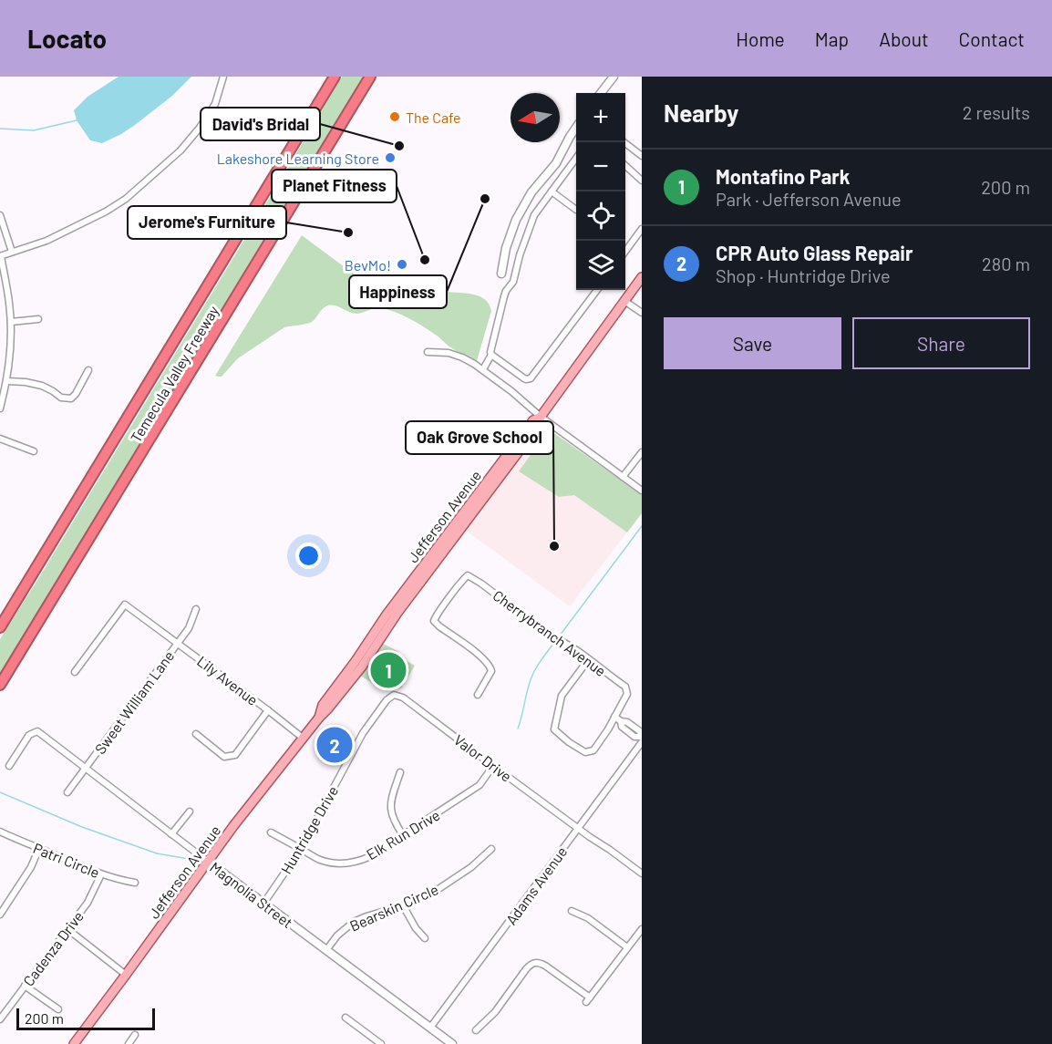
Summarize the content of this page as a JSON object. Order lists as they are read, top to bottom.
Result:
{
  "streets": {
    "highway": ["Temecula Valley Freeway"],
    "main road": ["Jefferson Avenue"],
    "street": [
      "Cherrybranch Avenue",
      "Lily Avenue",
      "Sweet William Lane",
      "Valor Drive",
      "Huntridge Drive",
      "Elk Run Drive",
      "Patri Circle",
      "Adams Avenue",
      "Magnolia Street",
      "Bearskin Circle",
      "Cadenza Drive"
    ]
  },
  "crossings": [
    ["Jefferson Avenue", "Lily Avenue"],
    ["Jefferson Avenue", "Magnolia Street"],
    ["Lily Avenue", "Sweet William Lane"],
    ["Sweet William Lane", "Magnolia Street"],
    ["Valor Drive", "Huntridge Drive"],
    ["Valor Drive", "Elk Run Drive"],
    ["Valor Drive", "Adams Avenue"],
    ["Huntridge Drive", "Elk Run Drive"],
    ["Huntridge Drive", "Magnolia Street"],
    ["Patri Circle", "Cadenza Drive"],
    ["Adams Avenue", "Magnolia Street"],
    ["Magnolia Street", "Bearskin Circle"]
  ],
  "places": [
    "The Cafe",
    "David's Bridal",
    "Lakeshore Learning Store",
    "Happiness",
    "Jerome's Furniture",
    "Planet Fitness",
    "BevMo!",
    "Oak Grove School"
  ],
  "scale_bar": "200 m",
  "north": "left",
  "page": {
    "header": "Locato",
    "nav": [
      "Home",
      "Map",
      "About",
      "Contact"
    ],
    "heading": ["Nearby", "2 results"],
    "map_buttons": ["+", "−"],
    "list": [
      {
        "mark": "1",
        "name": "Montafino Park",
        "note": "Park · Jefferson Avenue",
        "value": "200 m"
      },
      {
        "mark": "2",
        "name": "CPR Auto Glass Repair",
        "note": "Shop · Huntridge Drive",
        "value": "280 m"
      }
    ],
    "buttons": ["Save", "Share"],
    "pins": ["1", "2"],
    "scale": "200 m"
  }
}
